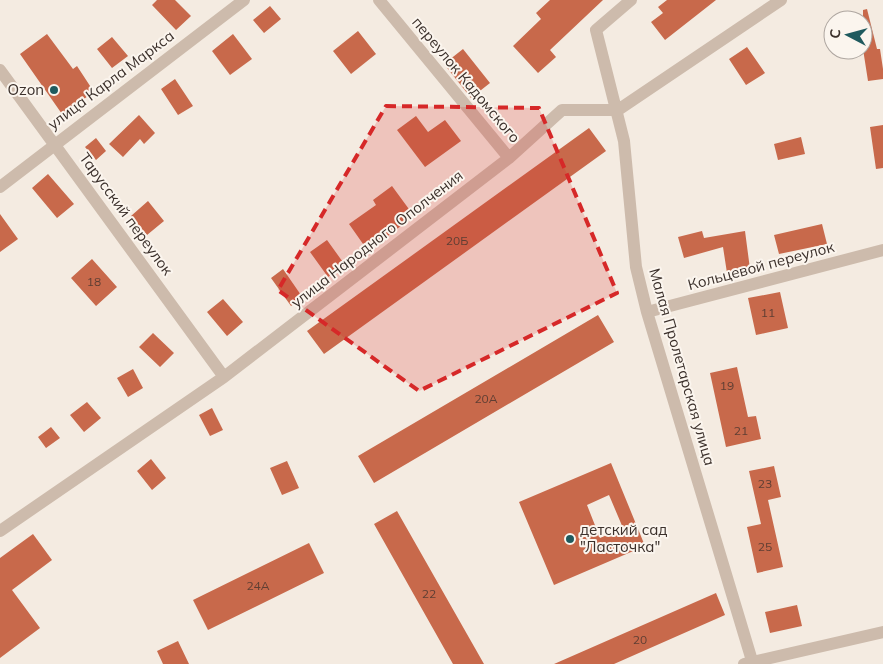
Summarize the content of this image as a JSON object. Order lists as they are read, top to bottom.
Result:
{
  "streets": {
    "street": [
      "улица Карла Маркса",
      "переулок Кадомского",
      "Тарусский переулок",
      "улица Народного Ополчения",
      "Кольцевой переулок",
      "Малая Пролетарская улица"
    ]
  },
  "crossings": [
    ["улица Карла Маркса", "Тарусский переулок"],
    ["переулок Кадомского", "улица Народного Ополчения"],
    ["Тарусский переулок", "улица Народного Ополчения"],
    ["улица Народного Ополчения", "Малая Пролетарская улица"],
    ["Кольцевой переулок", "Малая Пролетарская улица"]
  ],
  "places": ["Ozon", "детский сад \"Ласточка\""],
  "house_numbers": [
    "20Б",
    "18",
    "11",
    "19",
    "20А",
    "21",
    "23",
    "25",
    "24А",
    "22",
    "20"
  ],
  "north": "left"
}
